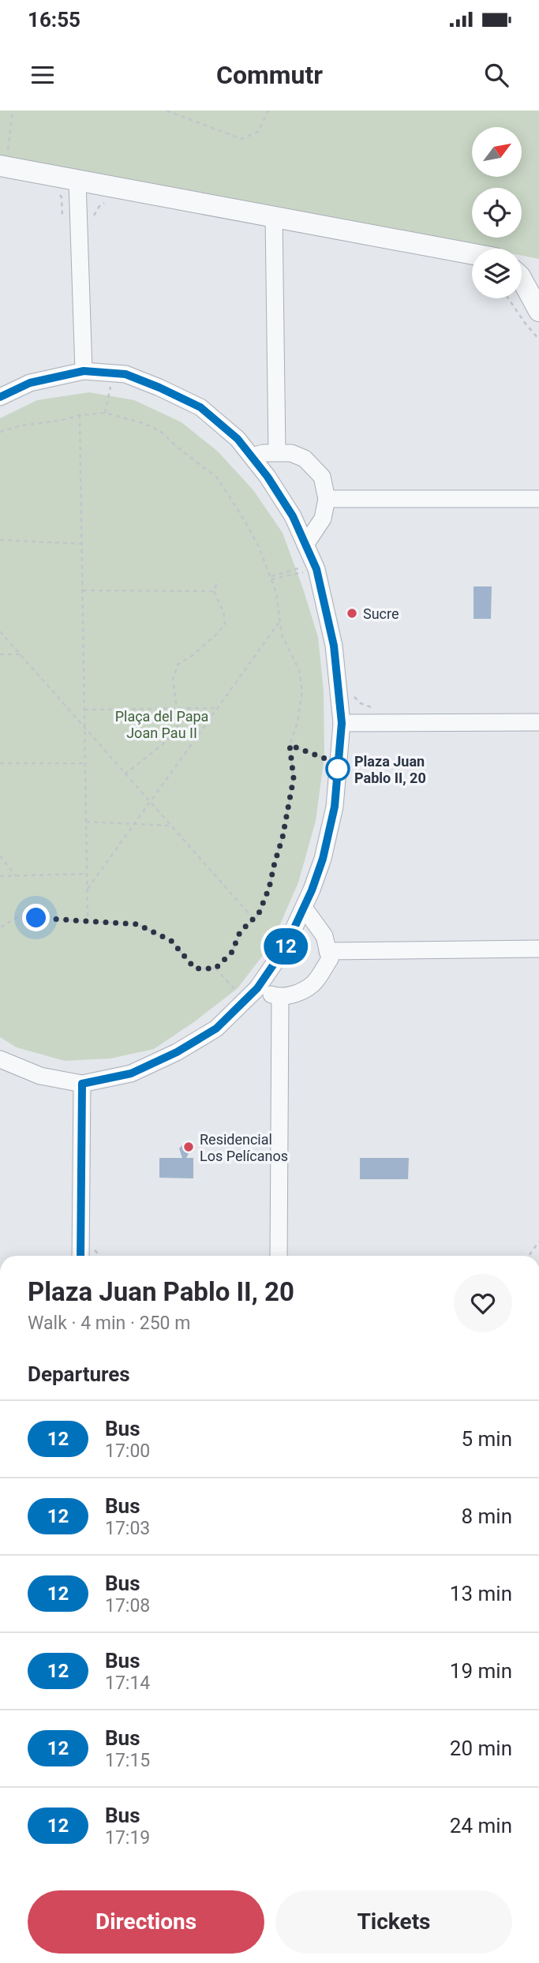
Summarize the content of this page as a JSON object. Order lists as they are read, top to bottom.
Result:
{
  "parks": ["Plaça del Papa Joan Pau II"],
  "places": ["Sucre", "Plaza Juan Pablo II, 20", "Residencial Los Pelícanos"],
  "lines": ["bus line 12"],
  "north": "top right",
  "page": {
    "status": "16:55",
    "header": "Commutr",
    "on_map": "12",
    "heading": [
      ["Plaza Juan Pablo II, 20", "Walk · 4 min · 250 m"],
      "Departures"
    ],
    "list": [
      {
        "mark": "12",
        "name": "Bus",
        "note": "17:00",
        "value": "5 min"
      },
      {
        "mark": "12",
        "name": "Bus",
        "note": "17:03",
        "value": "8 min"
      },
      {
        "mark": "12",
        "name": "Bus",
        "note": "17:08",
        "value": "13 min"
      },
      {
        "mark": "12",
        "name": "Bus",
        "note": "17:14",
        "value": "19 min"
      },
      {
        "mark": "12",
        "name": "Bus",
        "note": "17:15",
        "value": "20 min"
      },
      {
        "mark": "12",
        "name": "Bus",
        "note": "17:19",
        "value": "24 min"
      }
    ],
    "buttons": ["Directions", "Tickets"]
  }
}
